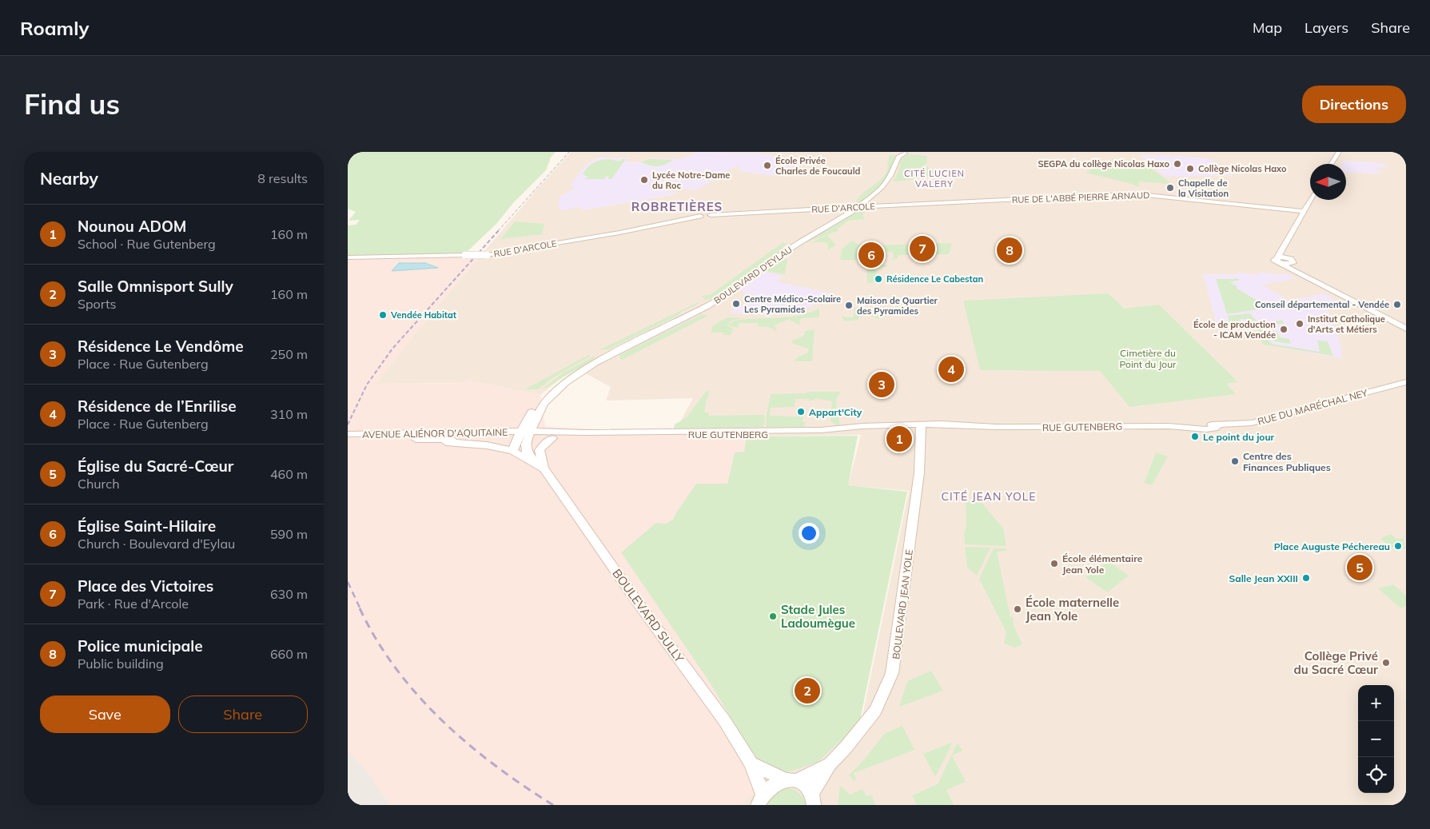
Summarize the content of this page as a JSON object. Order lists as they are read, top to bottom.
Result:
{
  "streets": {
    "main road": [
      "RUE DE L'ABBÉ PIERRE ARNAUD",
      "RUE D'ARCOLE",
      "BOULEVARD D'EYLAU",
      "RUE DU MARÉCHAL NEY",
      "RUE GUTENBERG",
      "AVENUE ALIÉNOR D'AQUITAINE",
      "BOULEVARD JEAN YOLE",
      "BOULEVARD SULLY"
    ]
  },
  "crossings": [
    ["RUE DE L'ABBÉ PIERRE ARNAUD", "RUE D'ARCOLE"],
    ["BOULEVARD D'EYLAU", "RUE GUTENBERG"],
    ["BOULEVARD D'EYLAU", "AVENUE ALIÉNOR D'AQUITAINE"],
    ["BOULEVARD D'EYLAU", "BOULEVARD SULLY"],
    ["RUE DU MARÉCHAL NEY", "RUE GUTENBERG"],
    ["RUE GUTENBERG", "AVENUE ALIÉNOR D'AQUITAINE"],
    ["RUE GUTENBERG", "BOULEVARD JEAN YOLE"],
    ["RUE GUTENBERG", "BOULEVARD SULLY"],
    ["AVENUE ALIÉNOR D'AQUITAINE", "BOULEVARD SULLY"],
    ["BOULEVARD JEAN YOLE", "BOULEVARD SULLY"]
  ],
  "districts": ["CITÉ LUCIEN VALERY", "ROBRETIÈRES", "CITÉ JEAN YOLE"],
  "parks": ["Cimetière du Point du Jour"],
  "places": [
    "SEGPA du collège Nicolas Haxo",
    "École Privée Charles de Foucauld",
    "Collège Nicolas Haxo",
    "Lycée Notre-Dame du Roc",
    "Chapelle de la Visitation",
    "Résidence Le Cabestan",
    "Centre Médico-Scolaire Les Pyramides",
    "Conseil départemental - Vendée",
    "Maison de Quartier des Pyramides",
    "Vendée Habitat",
    "Institut Catholique d'Arts et Métiers",
    "École de production - ICAM Vendée",
    "Appart'City",
    "Le point du jour",
    "Centre des Finances Publiques",
    "Place Auguste Péchereau",
    "École élémentaire Jean Yole",
    "Salle Jean XXIII",
    "École maternelle Jean Yole",
    "Stade Jules Ladoumègue",
    "Collège Privé du Sacré Cœur"
  ],
  "north": "left",
  "page": {
    "header": "Roamly",
    "nav": ["Map", "Layers", "Share"],
    "buttons": [
      "Directions",
      ["Save", "Share"]
    ],
    "title": "Find us",
    "heading": ["Nearby", "8 results"],
    "list": [
      {
        "mark": "1",
        "name": "Nounou ADOM",
        "note": "School · Rue Gutenberg",
        "value": "160 m"
      },
      {
        "mark": "2",
        "name": "Salle Omnisport Sully",
        "note": "Sports",
        "value": "160 m"
      },
      {
        "mark": "3",
        "name": "Résidence Le Vendôme",
        "note": "Place · Rue Gutenberg",
        "value": "250 m"
      },
      {
        "mark": "4",
        "name": "Résidence de l’Enrilise",
        "note": "Place · Rue Gutenberg",
        "value": "310 m"
      },
      {
        "mark": "5",
        "name": "Église du Sacré-Cœur",
        "note": "Church",
        "value": "460 m"
      },
      {
        "mark": "6",
        "name": "Église Saint-Hilaire",
        "note": "Church · Boulevard d'Eylau",
        "value": "590 m"
      },
      {
        "mark": "7",
        "name": "Place des Victoires",
        "note": "Park · Rue d'Arcole",
        "value": "630 m"
      },
      {
        "mark": "8",
        "name": "Police municipale",
        "note": "Public building",
        "value": "660 m"
      }
    ],
    "pins": [
      "7",
      "8",
      "6",
      "4",
      "3",
      "1",
      "5",
      "2"
    ],
    "map_buttons": ["+", "−"]
  }
}
